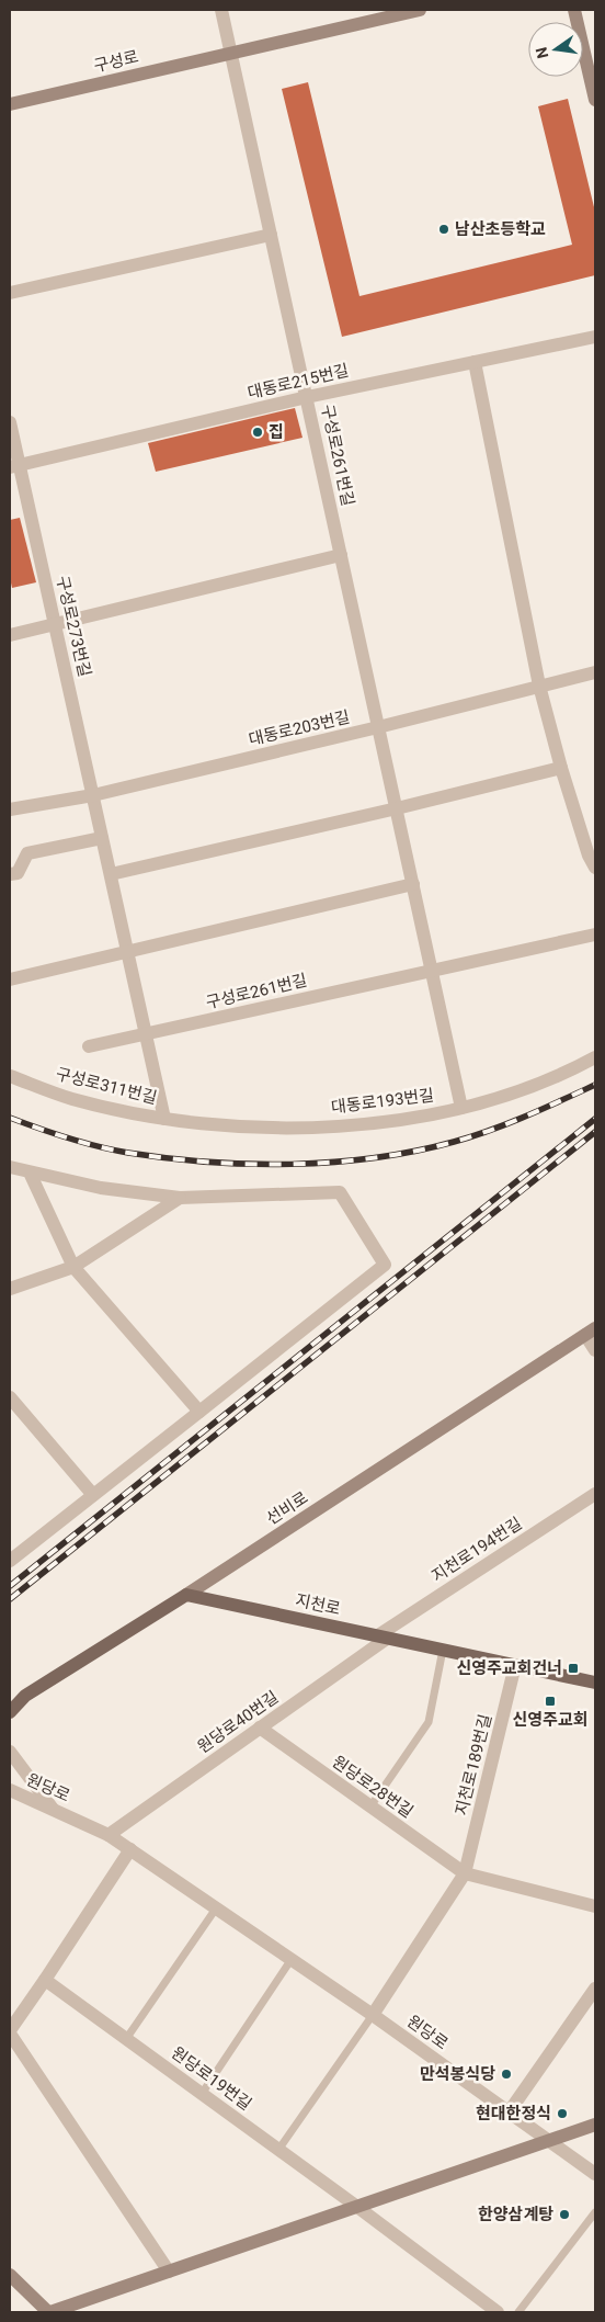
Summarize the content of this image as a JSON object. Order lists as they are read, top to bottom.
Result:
{
  "streets": {
    "main road": ["구성로", "선비로", "지천로"],
    "street": [
      "대동로215번길",
      "구성로261번길",
      "구성로273번길",
      "대동로203번길",
      "구성로311번길",
      "대동로193번길",
      "지천로194번길",
      "원당로40번길",
      "지천로189번길",
      "원당로28번길",
      "원당로",
      "원당로19번길"
    ]
  },
  "crossings": [
    ["구성로", "구성로261번길"],
    ["대동로215번길", "구성로261번길"],
    ["대동로215번길", "구성로273번길"],
    ["구성로261번길", "구성로273번길"],
    ["구성로261번길", "대동로203번길"],
    ["구성로261번길", "대동로193번길"],
    ["구성로273번길", "대동로203번길"],
    ["구성로273번길", "구성로311번길"],
    ["구성로273번길", "대동로193번길"],
    ["구성로311번길", "대동로193번길"],
    ["선비로", "지천로"],
    ["지천로194번길", "지천로"],
    ["지천로194번길", "원당로40번길"],
    ["지천로", "원당로40번길"],
    ["지천로", "지천로189번길"],
    ["원당로40번길", "원당로28번길"],
    ["원당로40번길", "원당로"],
    ["지천로189번길", "원당로28번길"]
  ],
  "places": {
    "other": [
      "남산초등학교",
      "집",
      "만석봉식당",
      "현대한정식",
      "한양삼계탕"
    ],
    "transit": ["신영주교회건너", "신영주교회"]
  },
  "north": "left"
}
